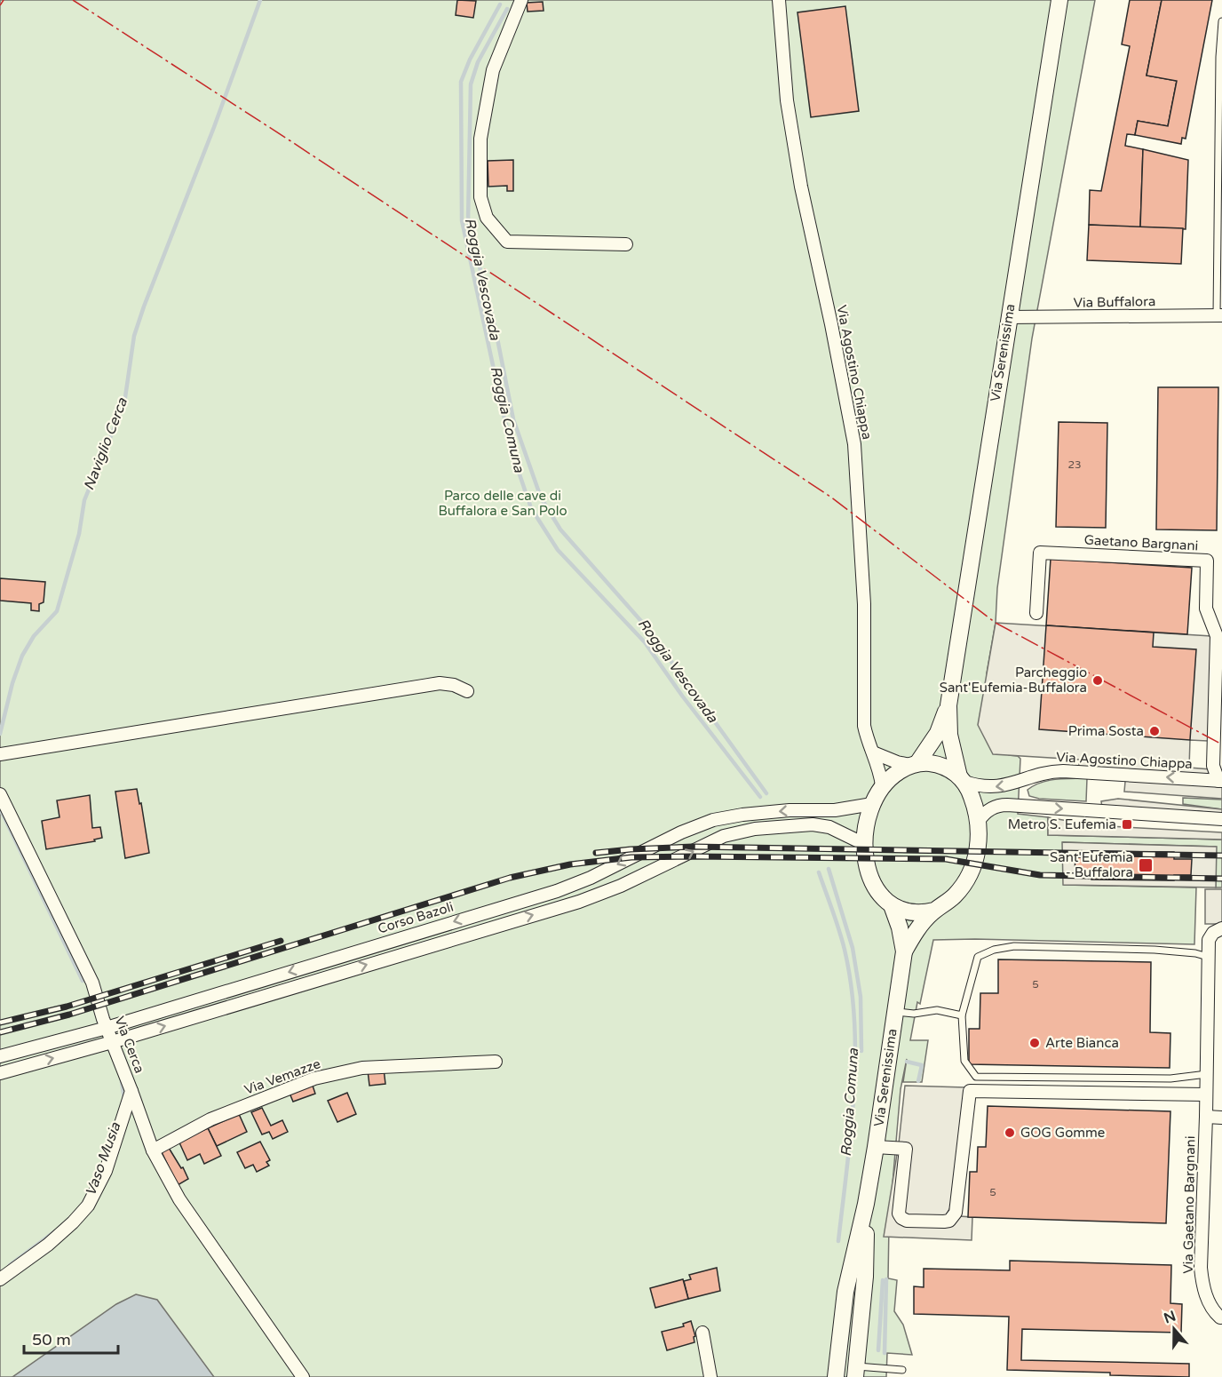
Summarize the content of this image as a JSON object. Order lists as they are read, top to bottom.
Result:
{
  "streets": {
    "main road": ["Via Serenissima"],
    "street": [
      "Via Buffalora",
      "Via Agostino Chiappa",
      "Gaetano Bargnani",
      "Corso Bazoli",
      "Via Cerca",
      "Via Vemazze",
      "Via Gaetano Bargnani"
    ]
  },
  "crossings": [
    ["Via Buffalora", "Via Serenissima"],
    ["Via Serenissima", "Via Agostino Chiappa"],
    ["Via Serenissima", "Corso Bazoli"],
    ["Via Agostino Chiappa", "Gaetano Bargnani"],
    ["Via Agostino Chiappa", "Corso Bazoli"],
    ["Corso Bazoli", "Via Cerca"]
  ],
  "water": [
    "Roggia Vescovada",
    "Roggia Comuna",
    "Naviglio Cerca",
    "Vaso Musia"
  ],
  "parks": ["Parco delle cave di Buffalora e San Polo"],
  "places": {
    "other": [
      "Parcheggio Sant'Eufemia-Buffalora",
      "Prima Sosta",
      "Arte Bianca",
      "GOG Gomme"
    ],
    "transit": ["Metro S. Eufemia", "Sant'Eufemia - Buffalora"]
  },
  "house_numbers": ["23", "5", "5"],
  "scale_bar": "50 m",
  "north": "top"
}
